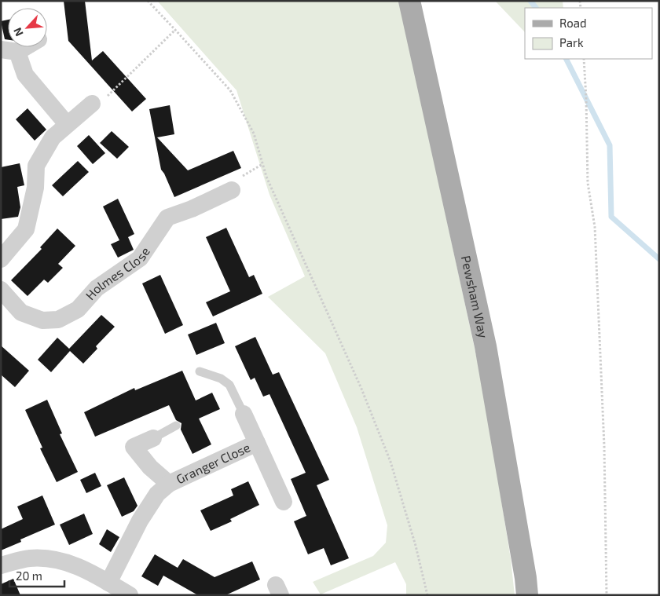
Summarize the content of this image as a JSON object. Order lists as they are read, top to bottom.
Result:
{
  "streets": {
    "main road": ["Pewsham Way"],
    "street": ["Holmes Close", "Granger Close"]
  },
  "legend": ["Road", "Park"],
  "scale_bar": "20 m",
  "north": "bottom left"
}
